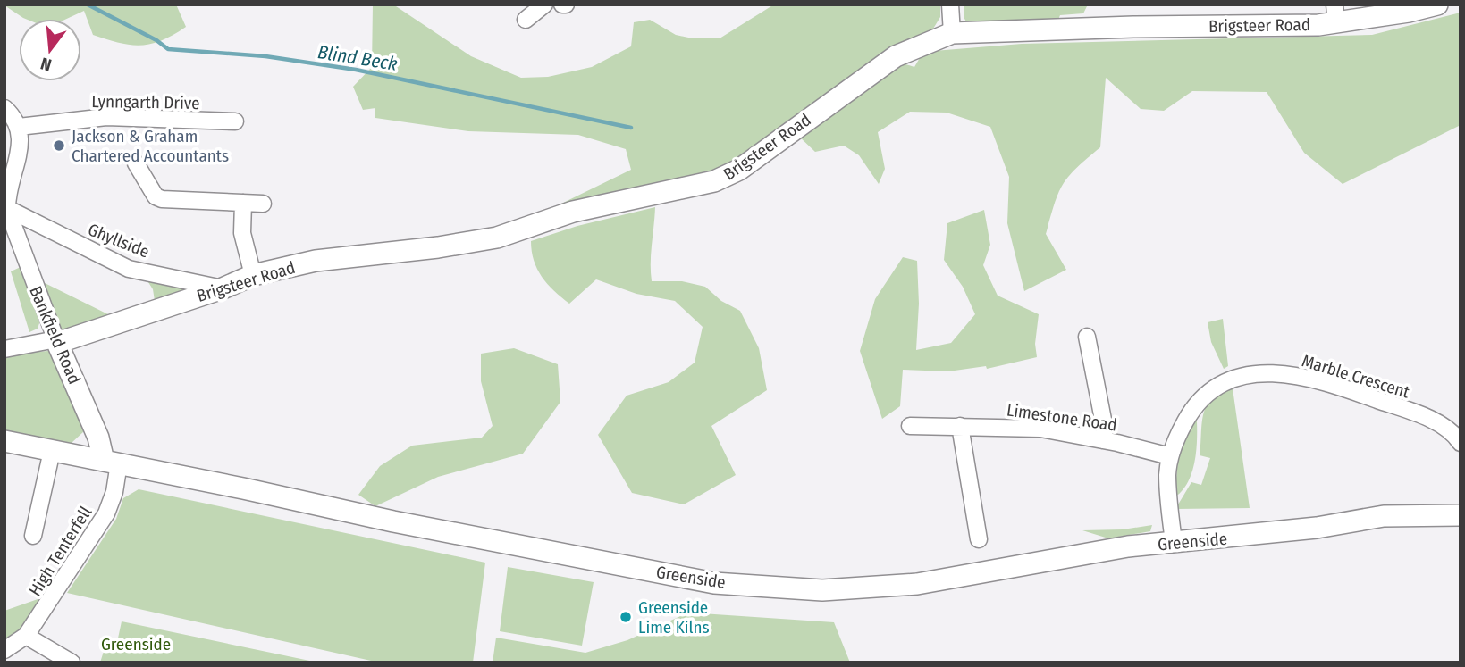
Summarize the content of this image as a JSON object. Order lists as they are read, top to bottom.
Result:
{
  "streets": {
    "street": [
      "Brigsteer Road",
      "Lynngarth Drive",
      "Ghyllside",
      "Bankfield Road",
      "Marble Crescent",
      "Limestone Road",
      "Greenside",
      "High Tenterfell"
    ]
  },
  "crossings": [
    ["Brigsteer Road", "Ghyllside"],
    ["Brigsteer Road", "Bankfield Road"],
    ["Ghyllside", "Bankfield Road"],
    ["Bankfield Road", "Greenside"],
    ["Bankfield Road", "High Tenterfell"],
    ["Marble Crescent", "Limestone Road"],
    ["Marble Crescent", "Greenside"],
    ["Greenside", "High Tenterfell"]
  ],
  "water": ["Blind Beck"],
  "parks": ["Greenside"],
  "places": ["Jackson & Graham Chartered Accountants", "Greenside Lime Kilns"],
  "north": "bottom"
}
